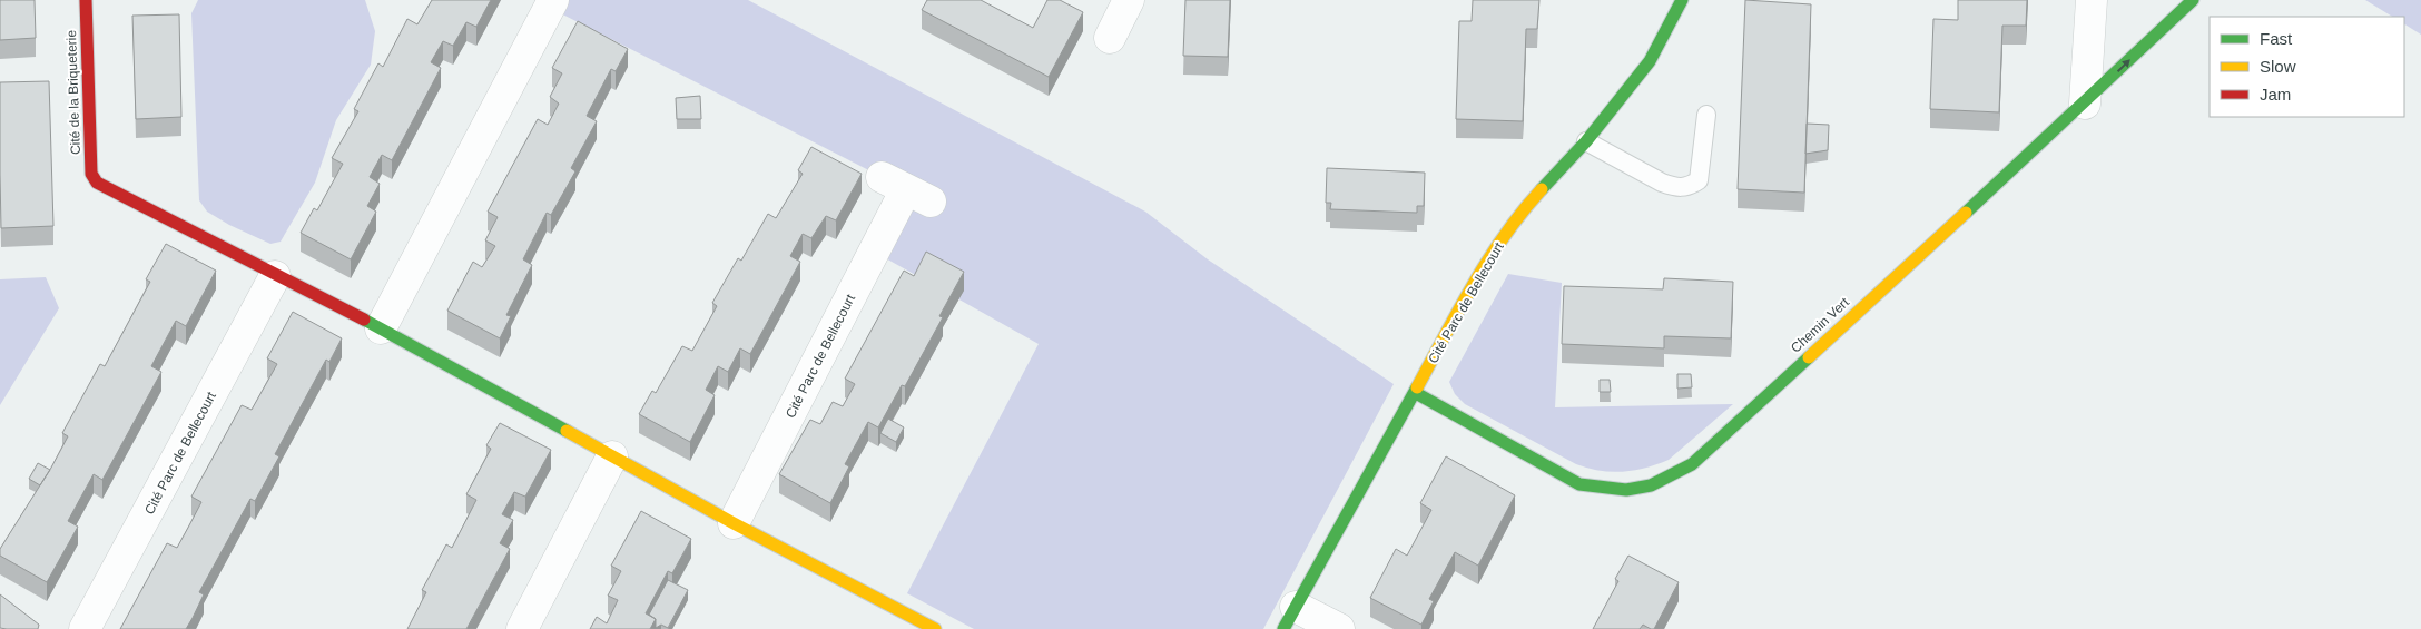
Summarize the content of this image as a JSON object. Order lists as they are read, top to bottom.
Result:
{
  "streets": {
    "street": ["Cité de la Briqueterie", "Cité Parc de Bellecourt", "Chemin Vert"]
  },
  "crossings": [
    ["Cité de la Briqueterie", "Cité Parc de Bellecourt"],
    ["Cité Parc de Bellecourt", "Chemin Vert"]
  ],
  "legend": ["Fast", "Slow", "Jam"]
}
